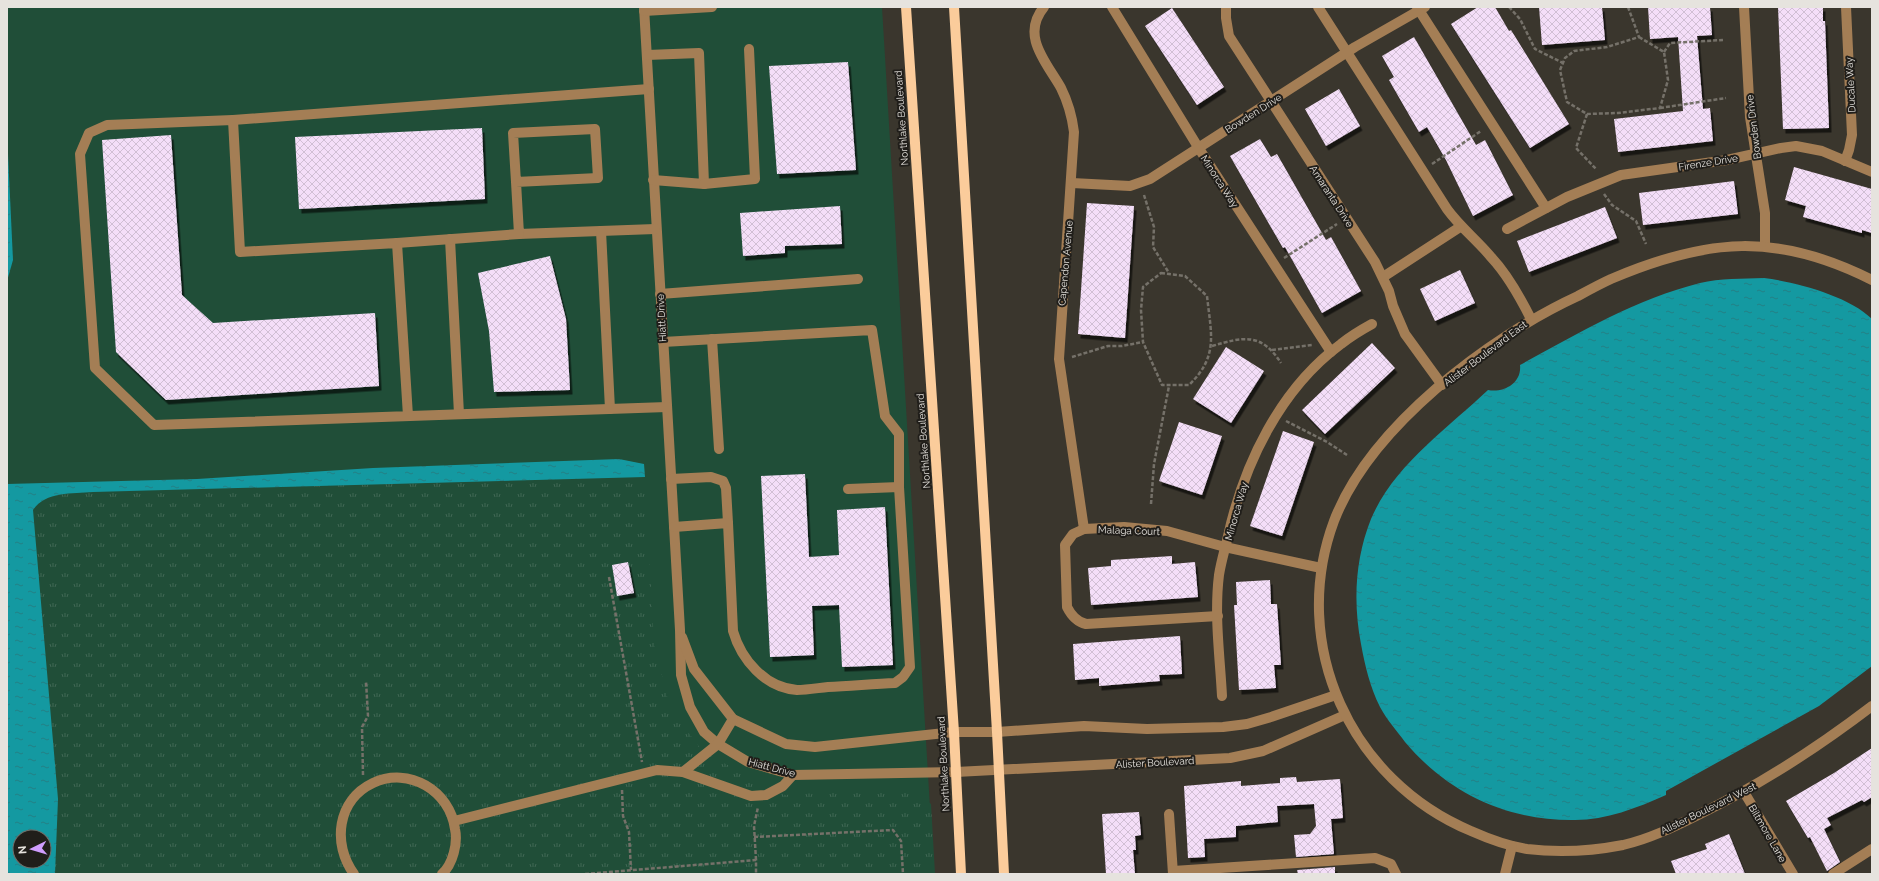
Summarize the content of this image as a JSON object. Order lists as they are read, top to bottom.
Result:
{
  "streets": {
    "main road": ["Northlake Boulevard"],
    "street": [
      "Ducale Way",
      "Bowden Drive",
      "Firenze Drive",
      "Minorca Way",
      "Amaranta Drive",
      "Capendon Avenue",
      "Hiatt Drive",
      "Alister Boulevard East",
      "Malaga Court",
      "Alister Boulevard",
      "Alister Boulevard West",
      "Biltmore Lane"
    ]
  },
  "crossings": [
    ["Ducale Way", "Firenze Drive"],
    ["Bowden Drive", "Firenze Drive"],
    ["Bowden Drive", "Minorca Way"],
    ["Bowden Drive", "Amaranta Drive"],
    ["Bowden Drive", "Capendon Avenue"],
    ["Bowden Drive", "Alister Boulevard East"],
    ["Northlake Boulevard", "Hiatt Drive"],
    ["Northlake Boulevard", "Alister Boulevard"],
    ["Minorca Way", "Malaga Court"],
    ["Amaranta Drive", "Alister Boulevard East"],
    ["Capendon Avenue", "Malaga Court"],
    ["Hiatt Drive", "Alister Boulevard"],
    ["Alister Boulevard East", "Malaga Court"],
    ["Alister Boulevard East", "Alister Boulevard West"],
    ["Alister Boulevard", "Alister Boulevard West"],
    ["Alister Boulevard West", "Biltmore Lane"]
  ],
  "north": "left"
}
